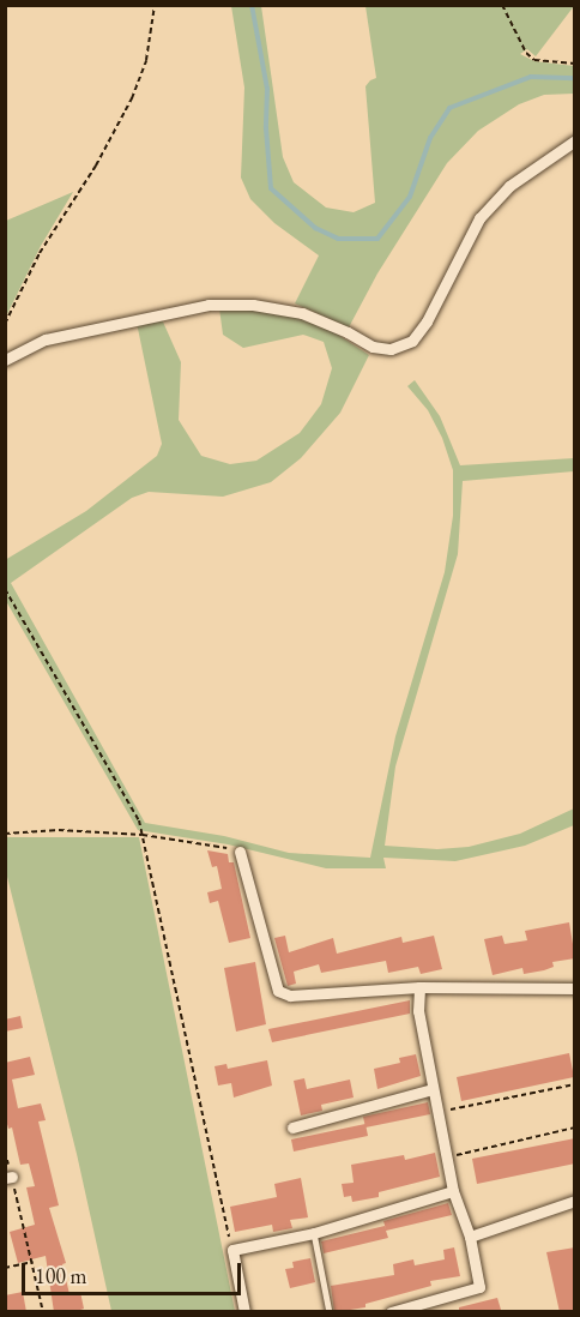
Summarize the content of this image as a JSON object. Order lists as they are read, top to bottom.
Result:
{
  "scale_bar": "100 m"
}
